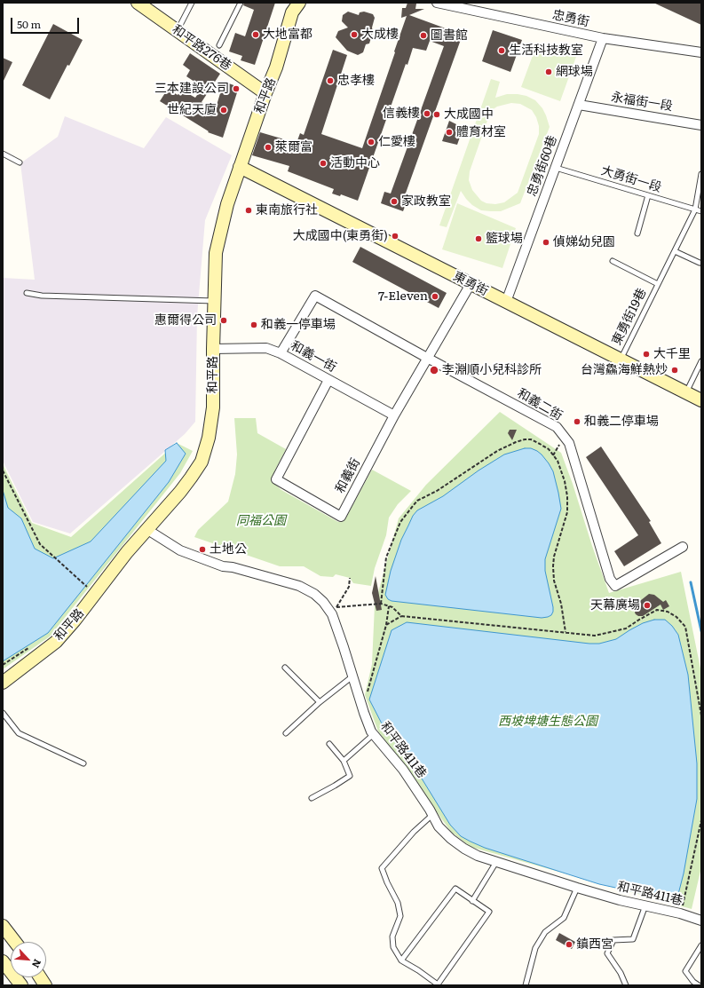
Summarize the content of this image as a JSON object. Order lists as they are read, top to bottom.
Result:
{
  "streets": {
    "street": [
      "忠勇街",
      "和平路276巷",
      "和平路",
      "永福街一段",
      "忠勇街60巷",
      "東勇街",
      "和義一街",
      "和義二街",
      "和義街",
      "和平路411巷"
    ],
    "lane": ["大勇街一段", "東勇街19巷"]
  },
  "crossings": [
    ["忠勇街", "忠勇街60巷"],
    ["和平路276巷", "和平路"],
    ["和平路", "東勇街"],
    ["和平路", "和義一街"],
    ["和平路", "和平路411巷"],
    ["永福街一段", "忠勇街60巷"],
    ["忠勇街60巷", "大勇街一段"],
    ["忠勇街60巷", "東勇街"],
    ["大勇街一段", "東勇街19巷"],
    ["東勇街", "東勇街19巷"],
    ["東勇街", "和義街"],
    ["和義一街", "和義二街"],
    ["和義一街", "和義街"],
    ["和義二街", "和義街"]
  ],
  "parks": ["同福公園", "西坡埤塘生態公園"],
  "places": [
    "大地富都",
    "大成樓",
    "圖書館",
    "生活科技教室",
    "網球場",
    "忠孝樓",
    "三本建設公司",
    "世紀天廈",
    "信義樓",
    "大成國中",
    "體育材室",
    "仁愛樓",
    "萊爾富",
    "活動中心",
    "家政教室",
    "東南旅行社",
    "大成國中(東勇街)",
    "籃球場",
    "偵娣幼兒園",
    "7-Eleven",
    "惠爾得公司",
    "和義一停車場",
    "大千里",
    "李淵順小兒科診所",
    "台灣鱻海鮮熱炒",
    "和義二停車場",
    "土地公",
    "天幕廣場",
    "鎮西宮"
  ],
  "scale_bar": "50 m",
  "north": "bottom right"
}
